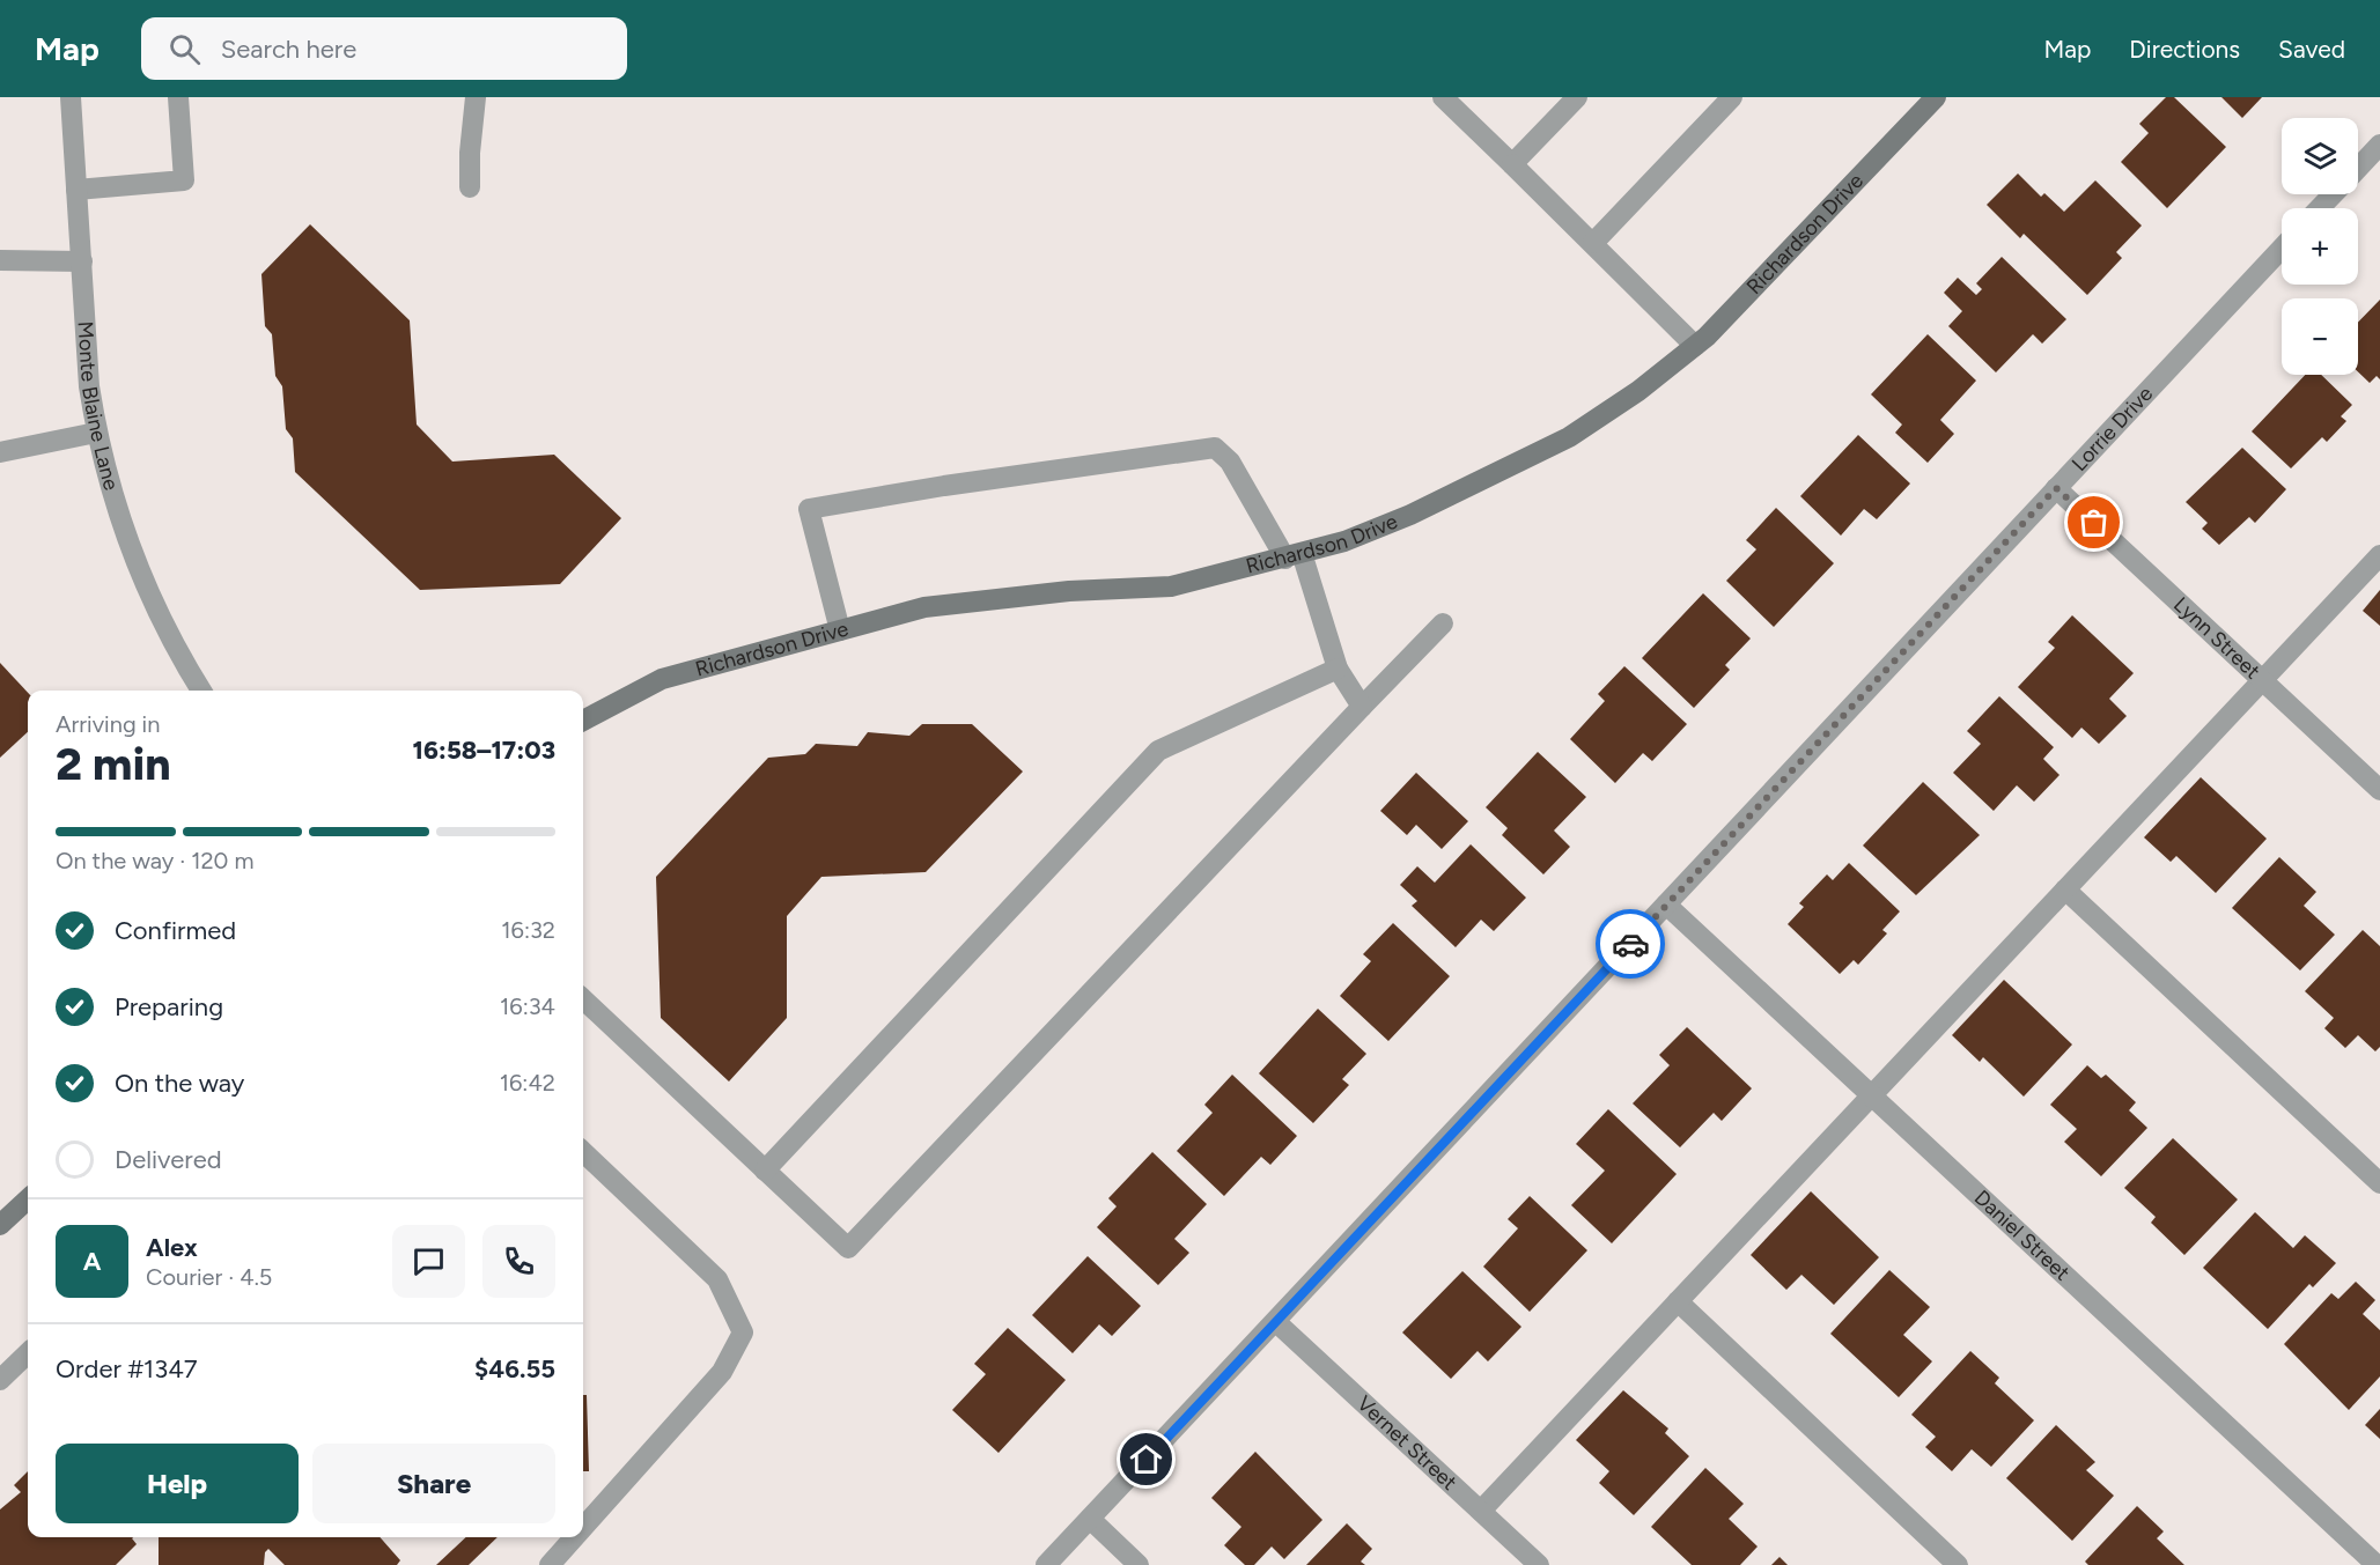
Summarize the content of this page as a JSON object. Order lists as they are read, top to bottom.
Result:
{
  "streets": {
    "street": [
      "Richardson Drive",
      "Monte Blaine Lane",
      "Lorrie Drive",
      "Lynn Street",
      "Daniel Street",
      "Vernet Street"
    ]
  },
  "crossings": [
    ["Lorrie Drive", "Lynn Street"],
    ["Lorrie Drive", "Daniel Street"],
    ["Lorrie Drive", "Vernet Street"]
  ],
  "page": {
    "header": "Map",
    "search": "Search here",
    "nav": ["Map", "Directions", "Saved"],
    "map_buttons": ["+", "−"],
    "heading": ["2 min", "Arriving in", "16:58–17:03"],
    "panel": [
      "Alex",
      "Courier · 4.5",
      "Order #1347",
      "$46.55"
    ],
    "bar": "On the way · 120 m",
    "list": [
      ["Confirmed", "16:32"],
      ["Preparing", "16:34"],
      ["On the way", "16:42"],
      "Delivered"
    ],
    "round": "A",
    "buttons": ["Help", "Share"]
  }
}
